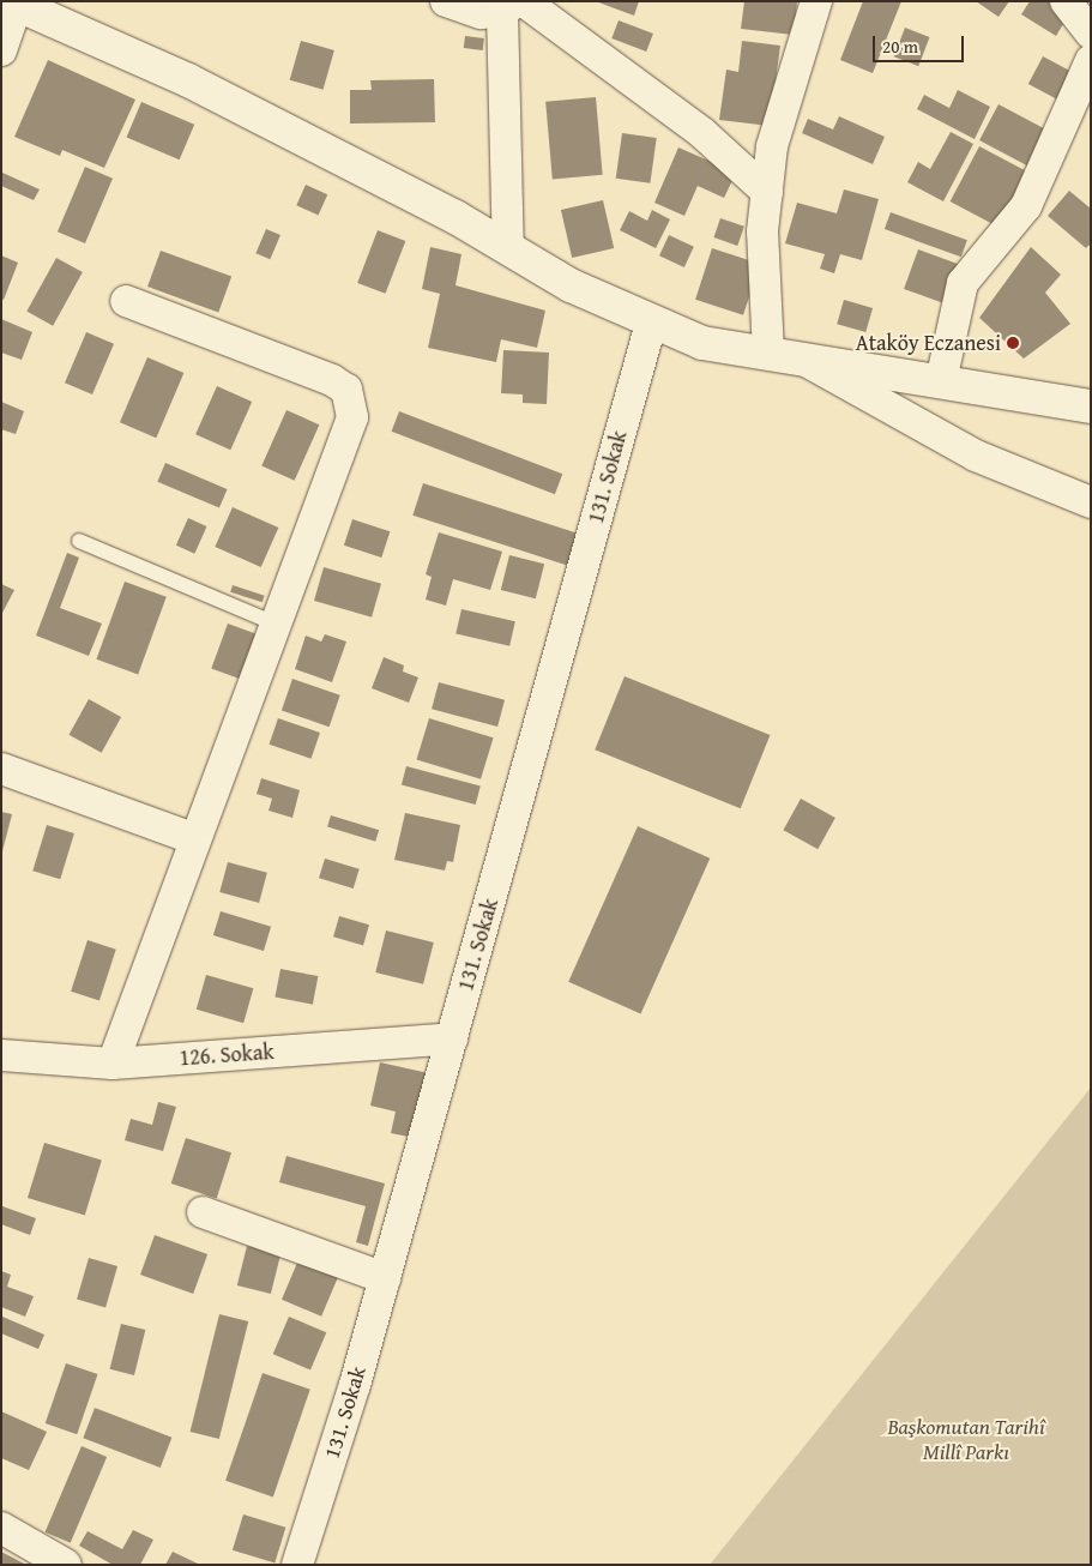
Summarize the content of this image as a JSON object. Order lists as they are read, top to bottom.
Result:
{
  "streets": {
    "street": ["131. Sokak", "126. Sokak"]
  },
  "crossings": [
    ["131. Sokak", "126. Sokak"]
  ],
  "parks": ["Başkomutan Tarihî Millî Parkı"],
  "places": ["Ataköy Eczanesi"],
  "scale_bar": "20 m"
}
